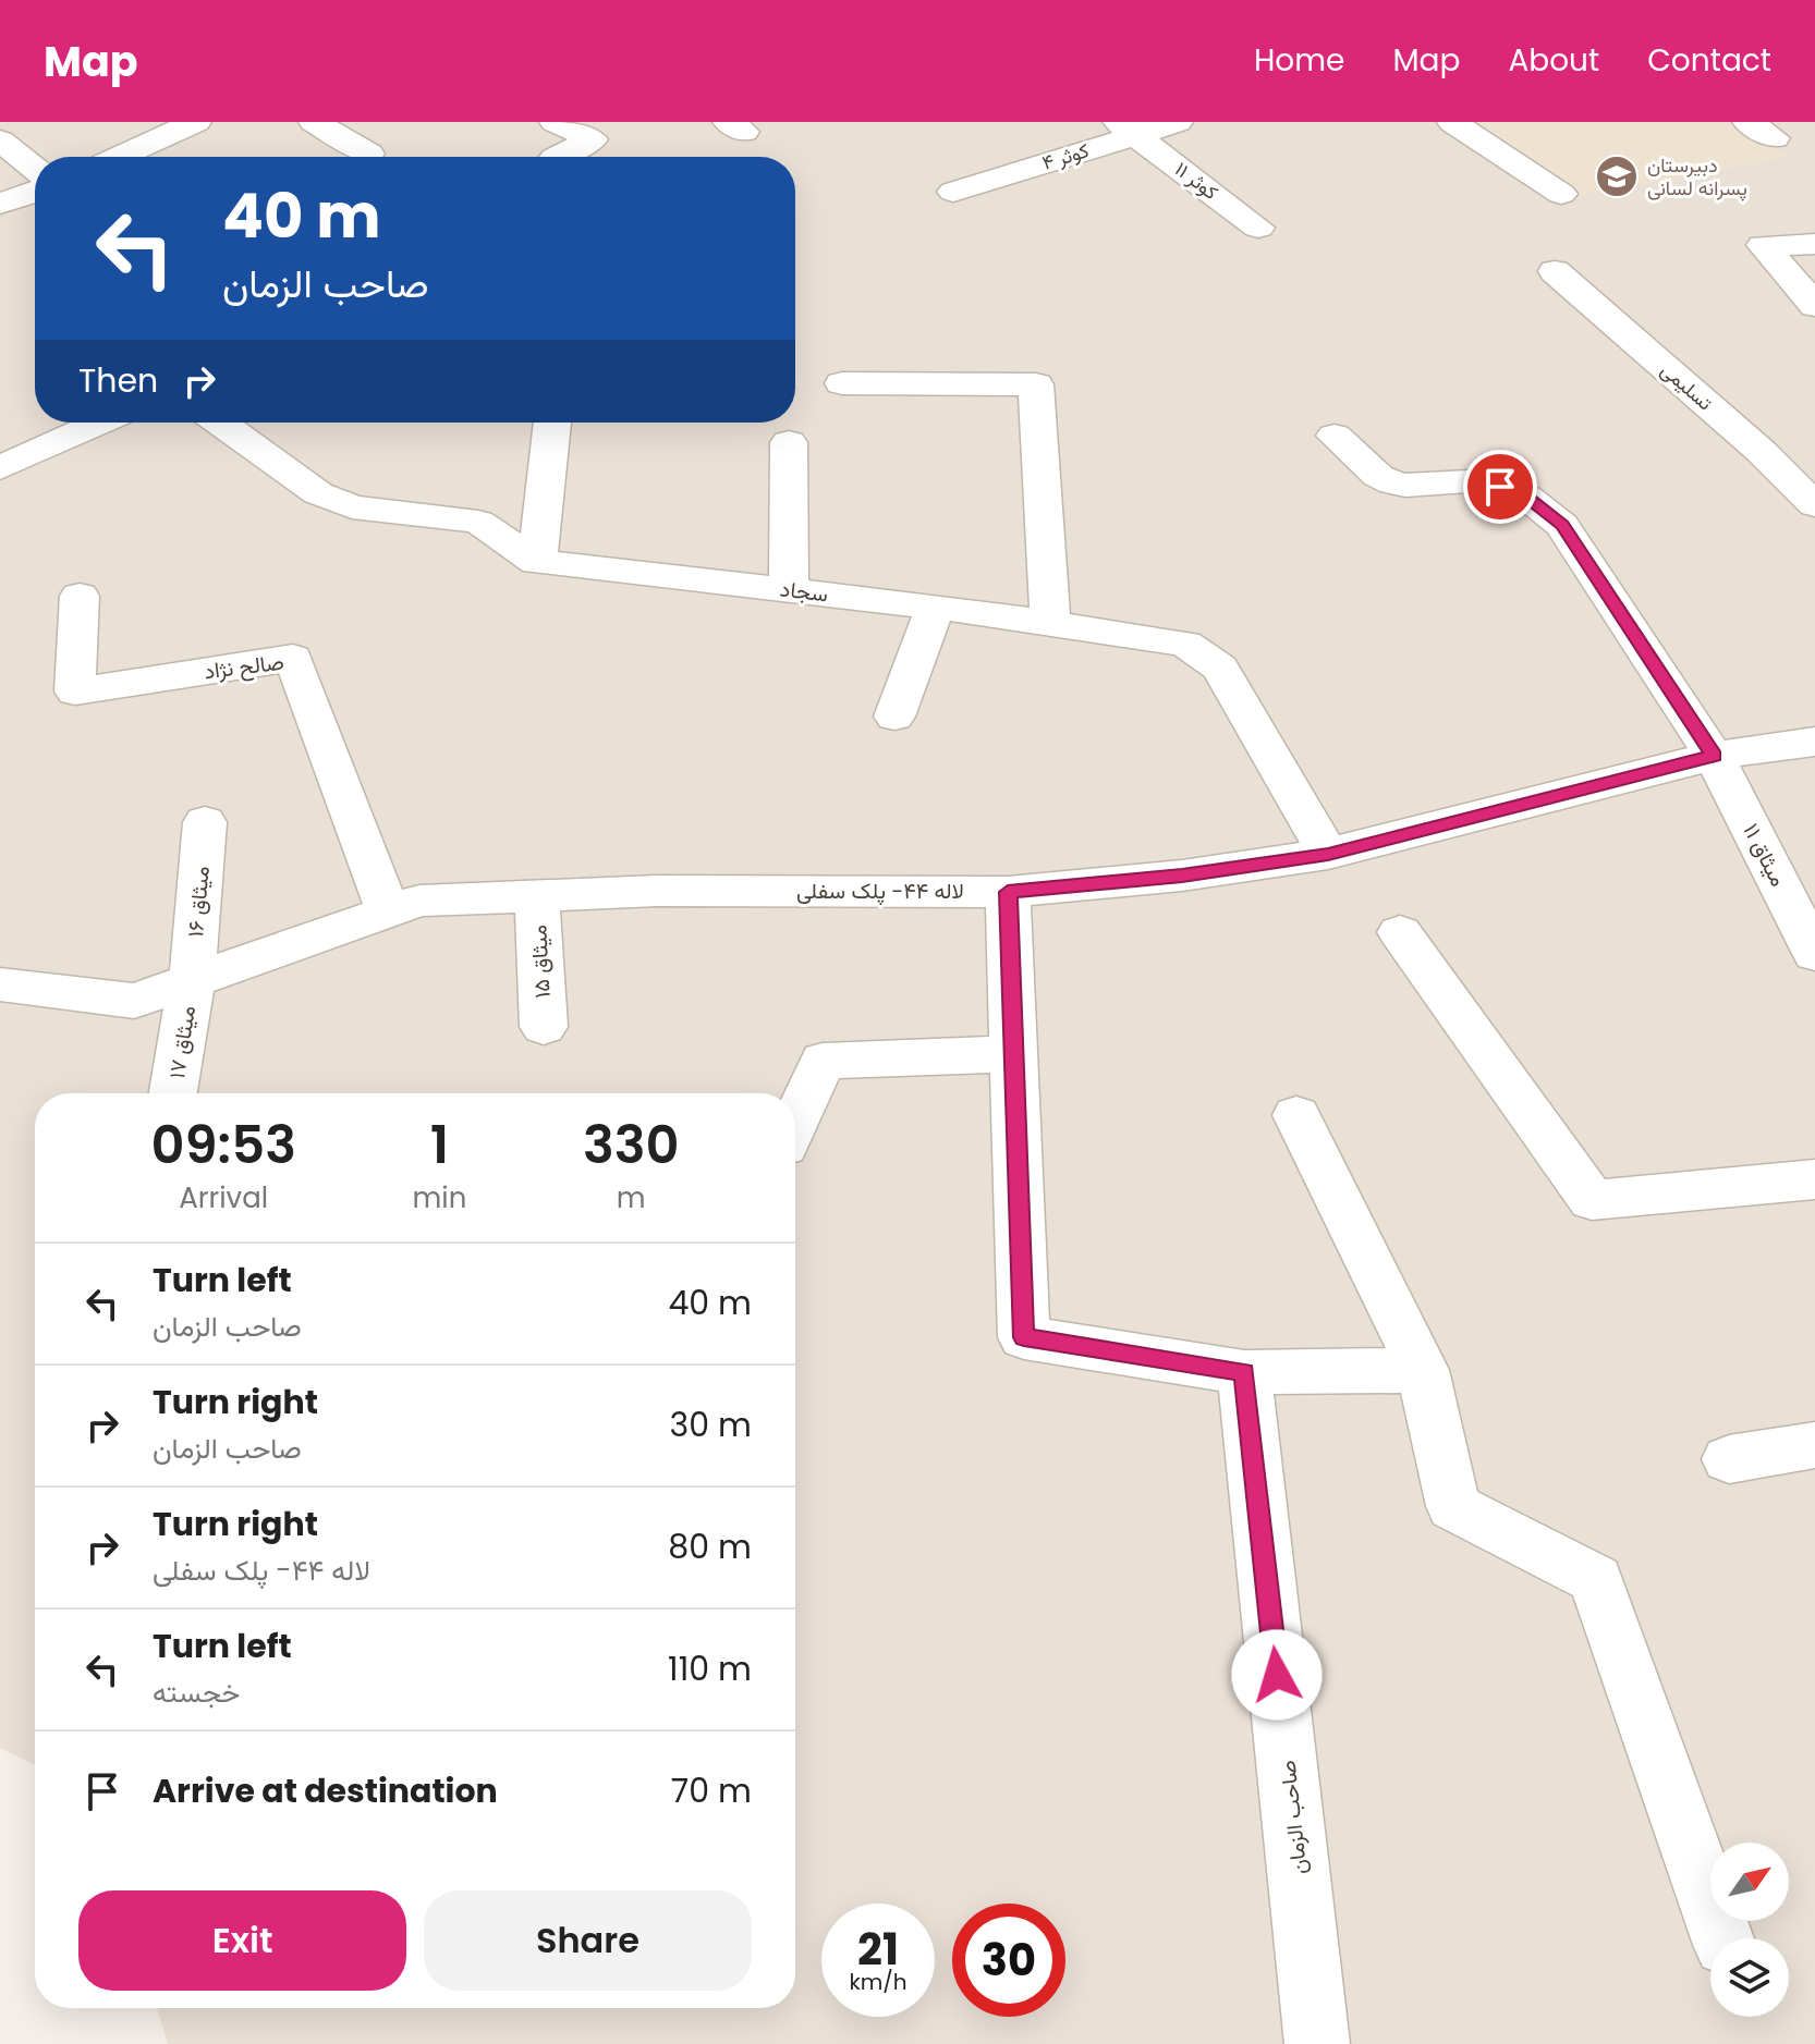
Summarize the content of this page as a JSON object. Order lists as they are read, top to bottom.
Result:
{
  "streets": {
    "street": [
      "کوثر ۴",
      "کوثر ۱۱",
      "تسلیمی",
      "سجاد",
      "صالح نژاد",
      "میثاق ۱۱",
      "لاله ۴۴- پلک سفلی",
      "میثاق ۱۶",
      "میثاق ۱۵",
      "میثاق ۱۷",
      "صاحب الزمان"
    ]
  },
  "crossings": [
    ["کوثر ۴", "کوثر ۱۱"],
    ["سجاد", "لاله ۴۴- پلک سفلی"],
    ["صالح نژاد", "لاله ۴۴- پلک سفلی"],
    ["میثاق ۱۱", "لاله ۴۴- پلک سفلی"],
    ["لاله ۴۴- پلک سفلی", "میثاق ۱۶"],
    ["لاله ۴۴- پلک سفلی", "میثاق ۱۵"],
    ["لاله ۴۴- پلک سفلی", "میثاق ۱۷"],
    ["میثاق ۱۶", "میثاق ۱۷"]
  ],
  "places": {
    "school or university": ["دبیرستان پسرانه لسانی"]
  },
  "north": "top right",
  "page": {
    "header": "Map",
    "nav": [
      "Home",
      "Map",
      "About",
      "Contact"
    ],
    "turn": ["40 m", "صاحب الزمان"],
    "then": "Then",
    "eta": [
      "09:53",
      "Arrival",
      "1",
      "min",
      "330",
      "m"
    ],
    "list": [
      {
        "name": "Turn left",
        "note": "صاحب الزمان",
        "value": "40 m"
      },
      {
        "name": "Turn right",
        "note": "صاحب الزمان",
        "value": "30 m"
      },
      {
        "name": "Turn right",
        "note": "لاله ۴۴- پلک سفلی",
        "value": "80 m"
      },
      {
        "name": "Turn left",
        "note": "خجسته",
        "value": "110 m"
      },
      {
        "name": "Arrive at destination",
        "value": "70 m"
      }
    ],
    "buttons": ["Exit", "Share"],
    "speed": "21 km/h",
    "limit": "30"
  }
}
